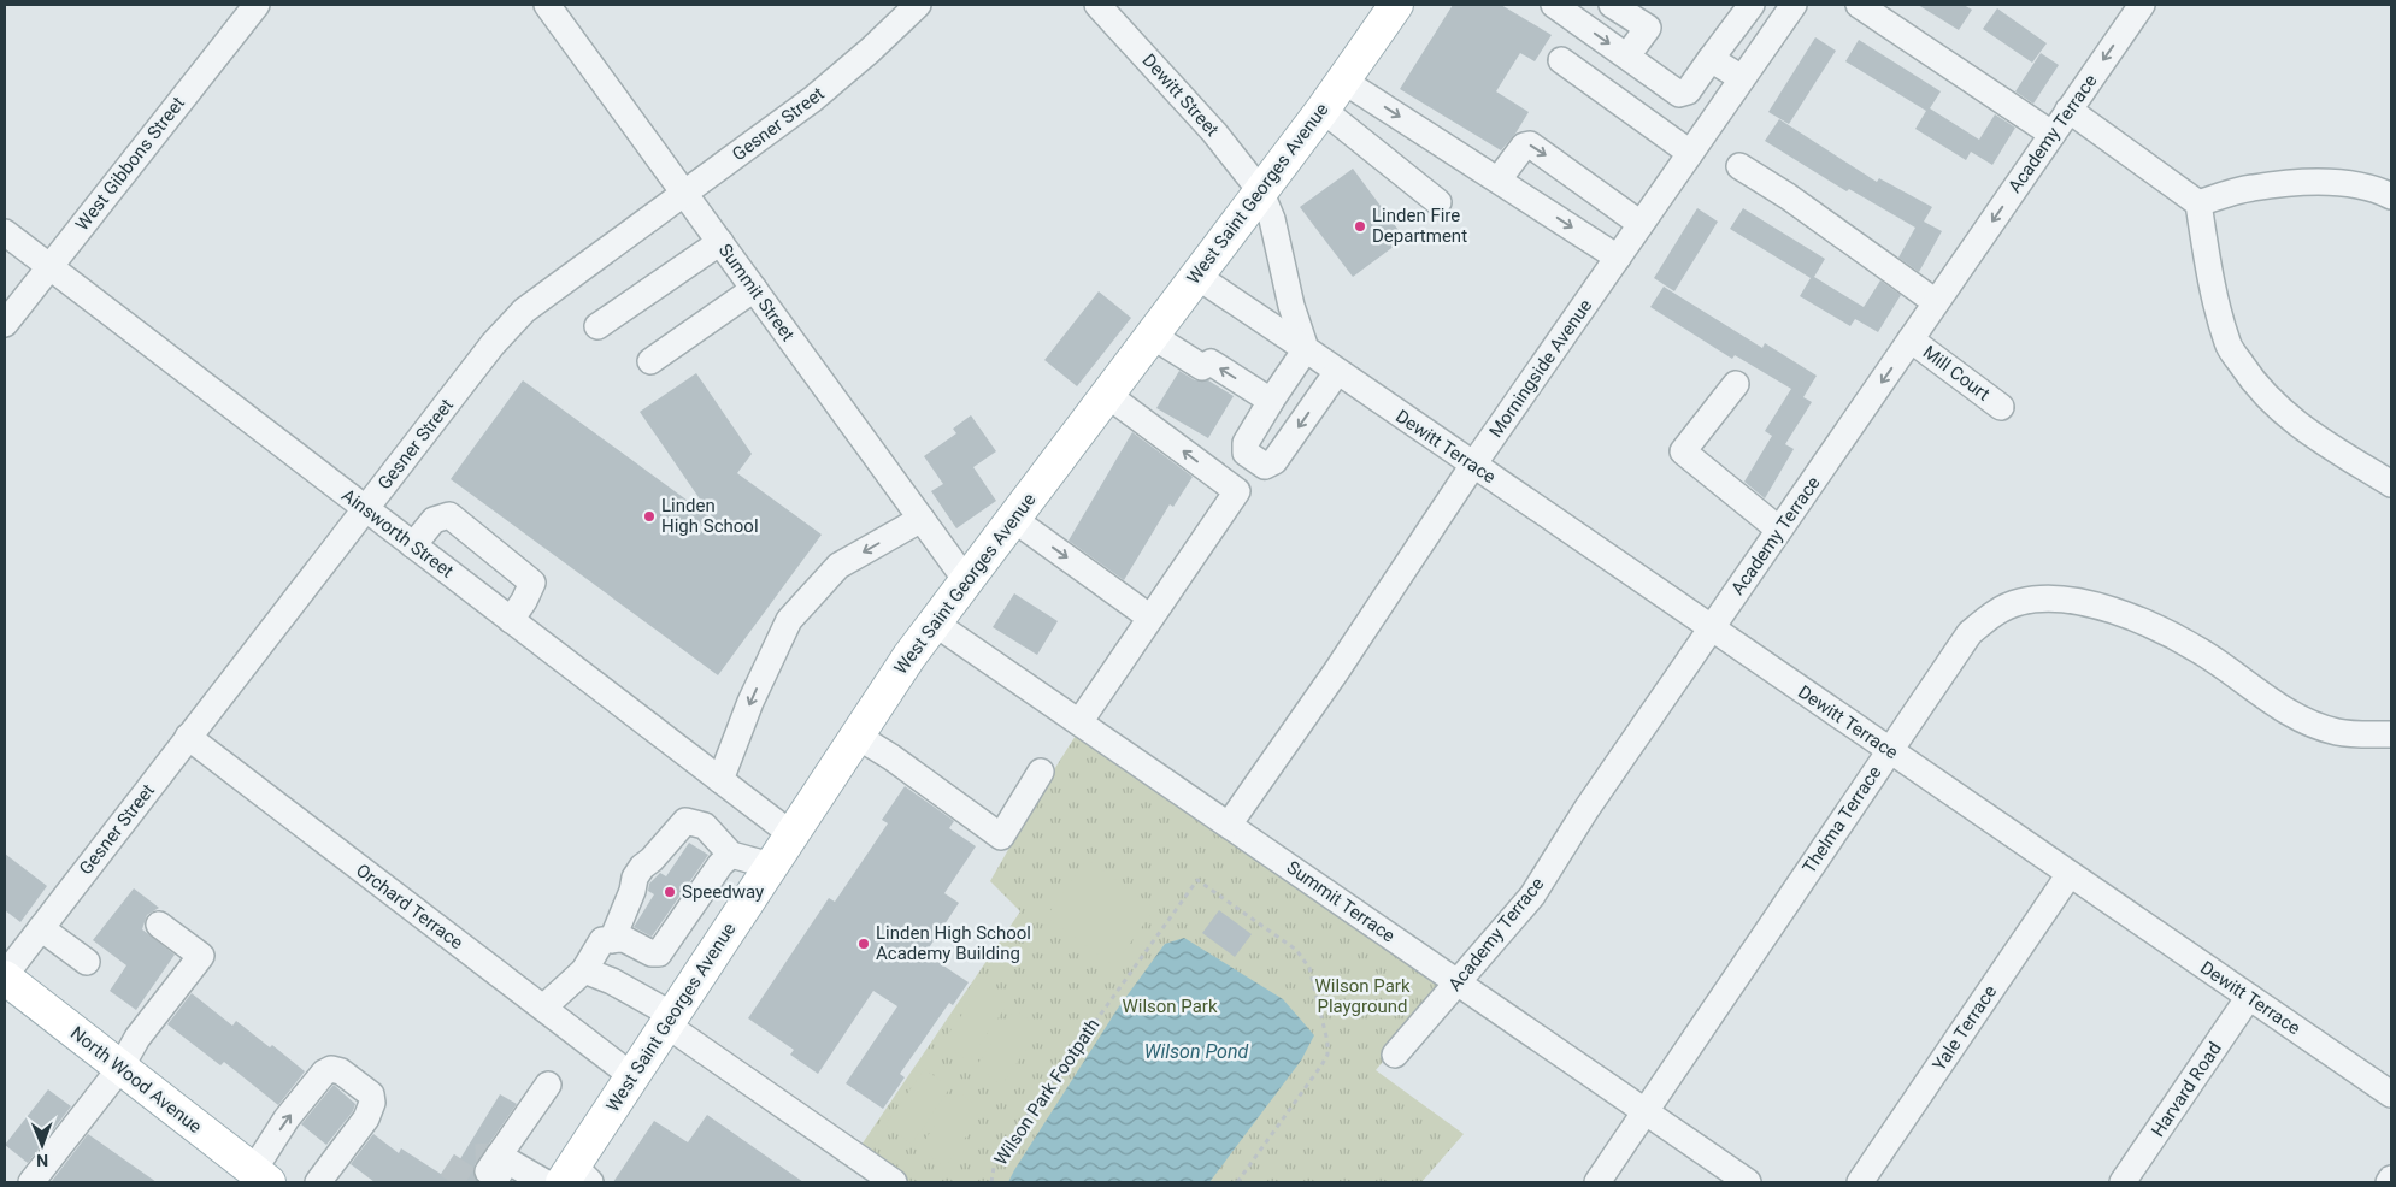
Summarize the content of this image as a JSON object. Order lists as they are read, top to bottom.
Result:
{
  "streets": {
    "main road": ["West Saint Georges Avenue", "North Wood Avenue"],
    "street": [
      "Dewitt Street",
      "Gesner Street",
      "Academy Terrace",
      "West Gibbons Street",
      "Summit Street",
      "Morningside Avenue",
      "Mill Court",
      "Dewitt Terrace",
      "Ainsworth Street",
      "Thelma Terrace",
      "Summit Terrace",
      "Orchard Terrace",
      "Yale Terrace",
      "Harvard Road"
    ],
    "path": ["Wilson Park Footpath"]
  },
  "crossings": [
    ["Dewitt Street", "West Saint Georges Avenue"],
    ["Gesner Street", "Summit Street"],
    ["Gesner Street", "Ainsworth Street"],
    ["Gesner Street", "Orchard Terrace"],
    ["Gesner Street", "North Wood Avenue"],
    ["Academy Terrace", "Mill Court"],
    ["Academy Terrace", "Dewitt Terrace"],
    ["Academy Terrace", "Summit Terrace"],
    ["West Gibbons Street", "Ainsworth Street"],
    ["West Saint Georges Avenue", "Summit Street"],
    ["West Saint Georges Avenue", "Dewitt Terrace"],
    ["West Saint Georges Avenue", "Ainsworth Street"],
    ["West Saint Georges Avenue", "Summit Terrace"],
    ["West Saint Georges Avenue", "Orchard Terrace"],
    ["Morningside Avenue", "Dewitt Terrace"],
    ["Morningside Avenue", "Summit Terrace"],
    ["Dewitt Terrace", "Thelma Terrace"],
    ["Dewitt Terrace", "Yale Terrace"],
    ["Dewitt Terrace", "Harvard Road"],
    ["Thelma Terrace", "Summit Terrace"]
  ],
  "one_way": ["Academy Terrace"],
  "water": ["Wilson Pond"],
  "parks": ["Wilson Park Playground", "Wilson Park"],
  "places": [
    "Linden Fire Department",
    "Linden High School",
    "Speedway",
    "Linden High School Academy Building"
  ],
  "north": "bottom"
}
